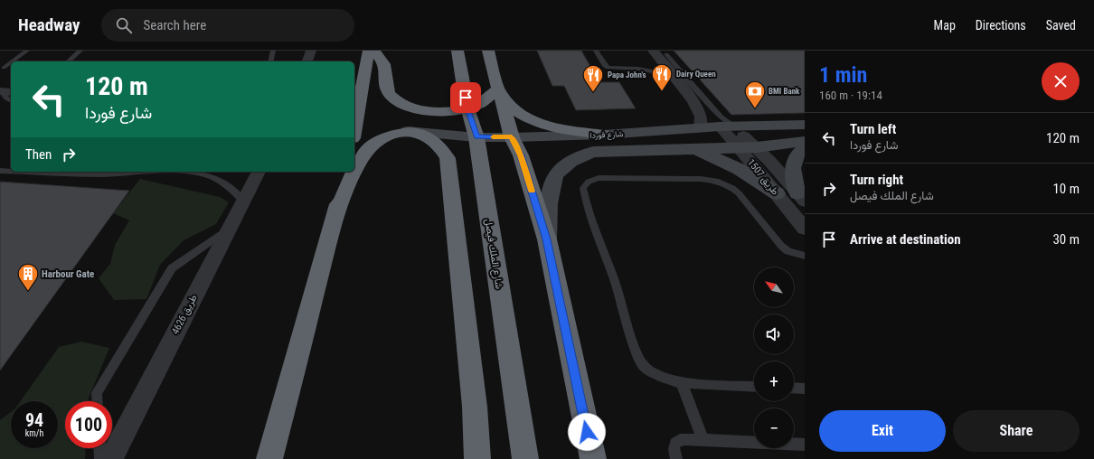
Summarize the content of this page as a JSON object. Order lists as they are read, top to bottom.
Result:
{
  "streets": {
    "highway": ["شارع الملك فيصل"],
    "main road": ["شارع فوردا"],
    "street": ["طريق 1507", "طريق 4626"]
  },
  "crossings": [
    ["شارع فوردا", "طريق 1507"],
    ["شارع فوردا", "شارع الملك فيصل"]
  ],
  "places": {
    "restaurant": ["Dairy Queen", "Papa John's"],
    "bank": ["BMI Bank"],
    "building": ["Harbour Gate"]
  },
  "north": "top left",
  "page": {
    "header": "Headway",
    "search": "Search here",
    "nav": ["Map", "Directions", "Saved"],
    "heading": ["1 min", "160 m · 19:14"],
    "turn": ["120 m", "شارع فوردا"],
    "list": [
      {
        "name": "Turn left",
        "note": "شارع فوردا",
        "value": "120 m"
      },
      {
        "name": "Turn right",
        "note": "شارع الملك فيصل",
        "value": "10 m"
      },
      {
        "name": "Arrive at destination",
        "value": "30 m"
      }
    ],
    "then": "Then",
    "map_buttons": ["+", "−"],
    "speed": "94 km/h",
    "limit": "100",
    "buttons": ["Exit", "Share"]
  }
}
